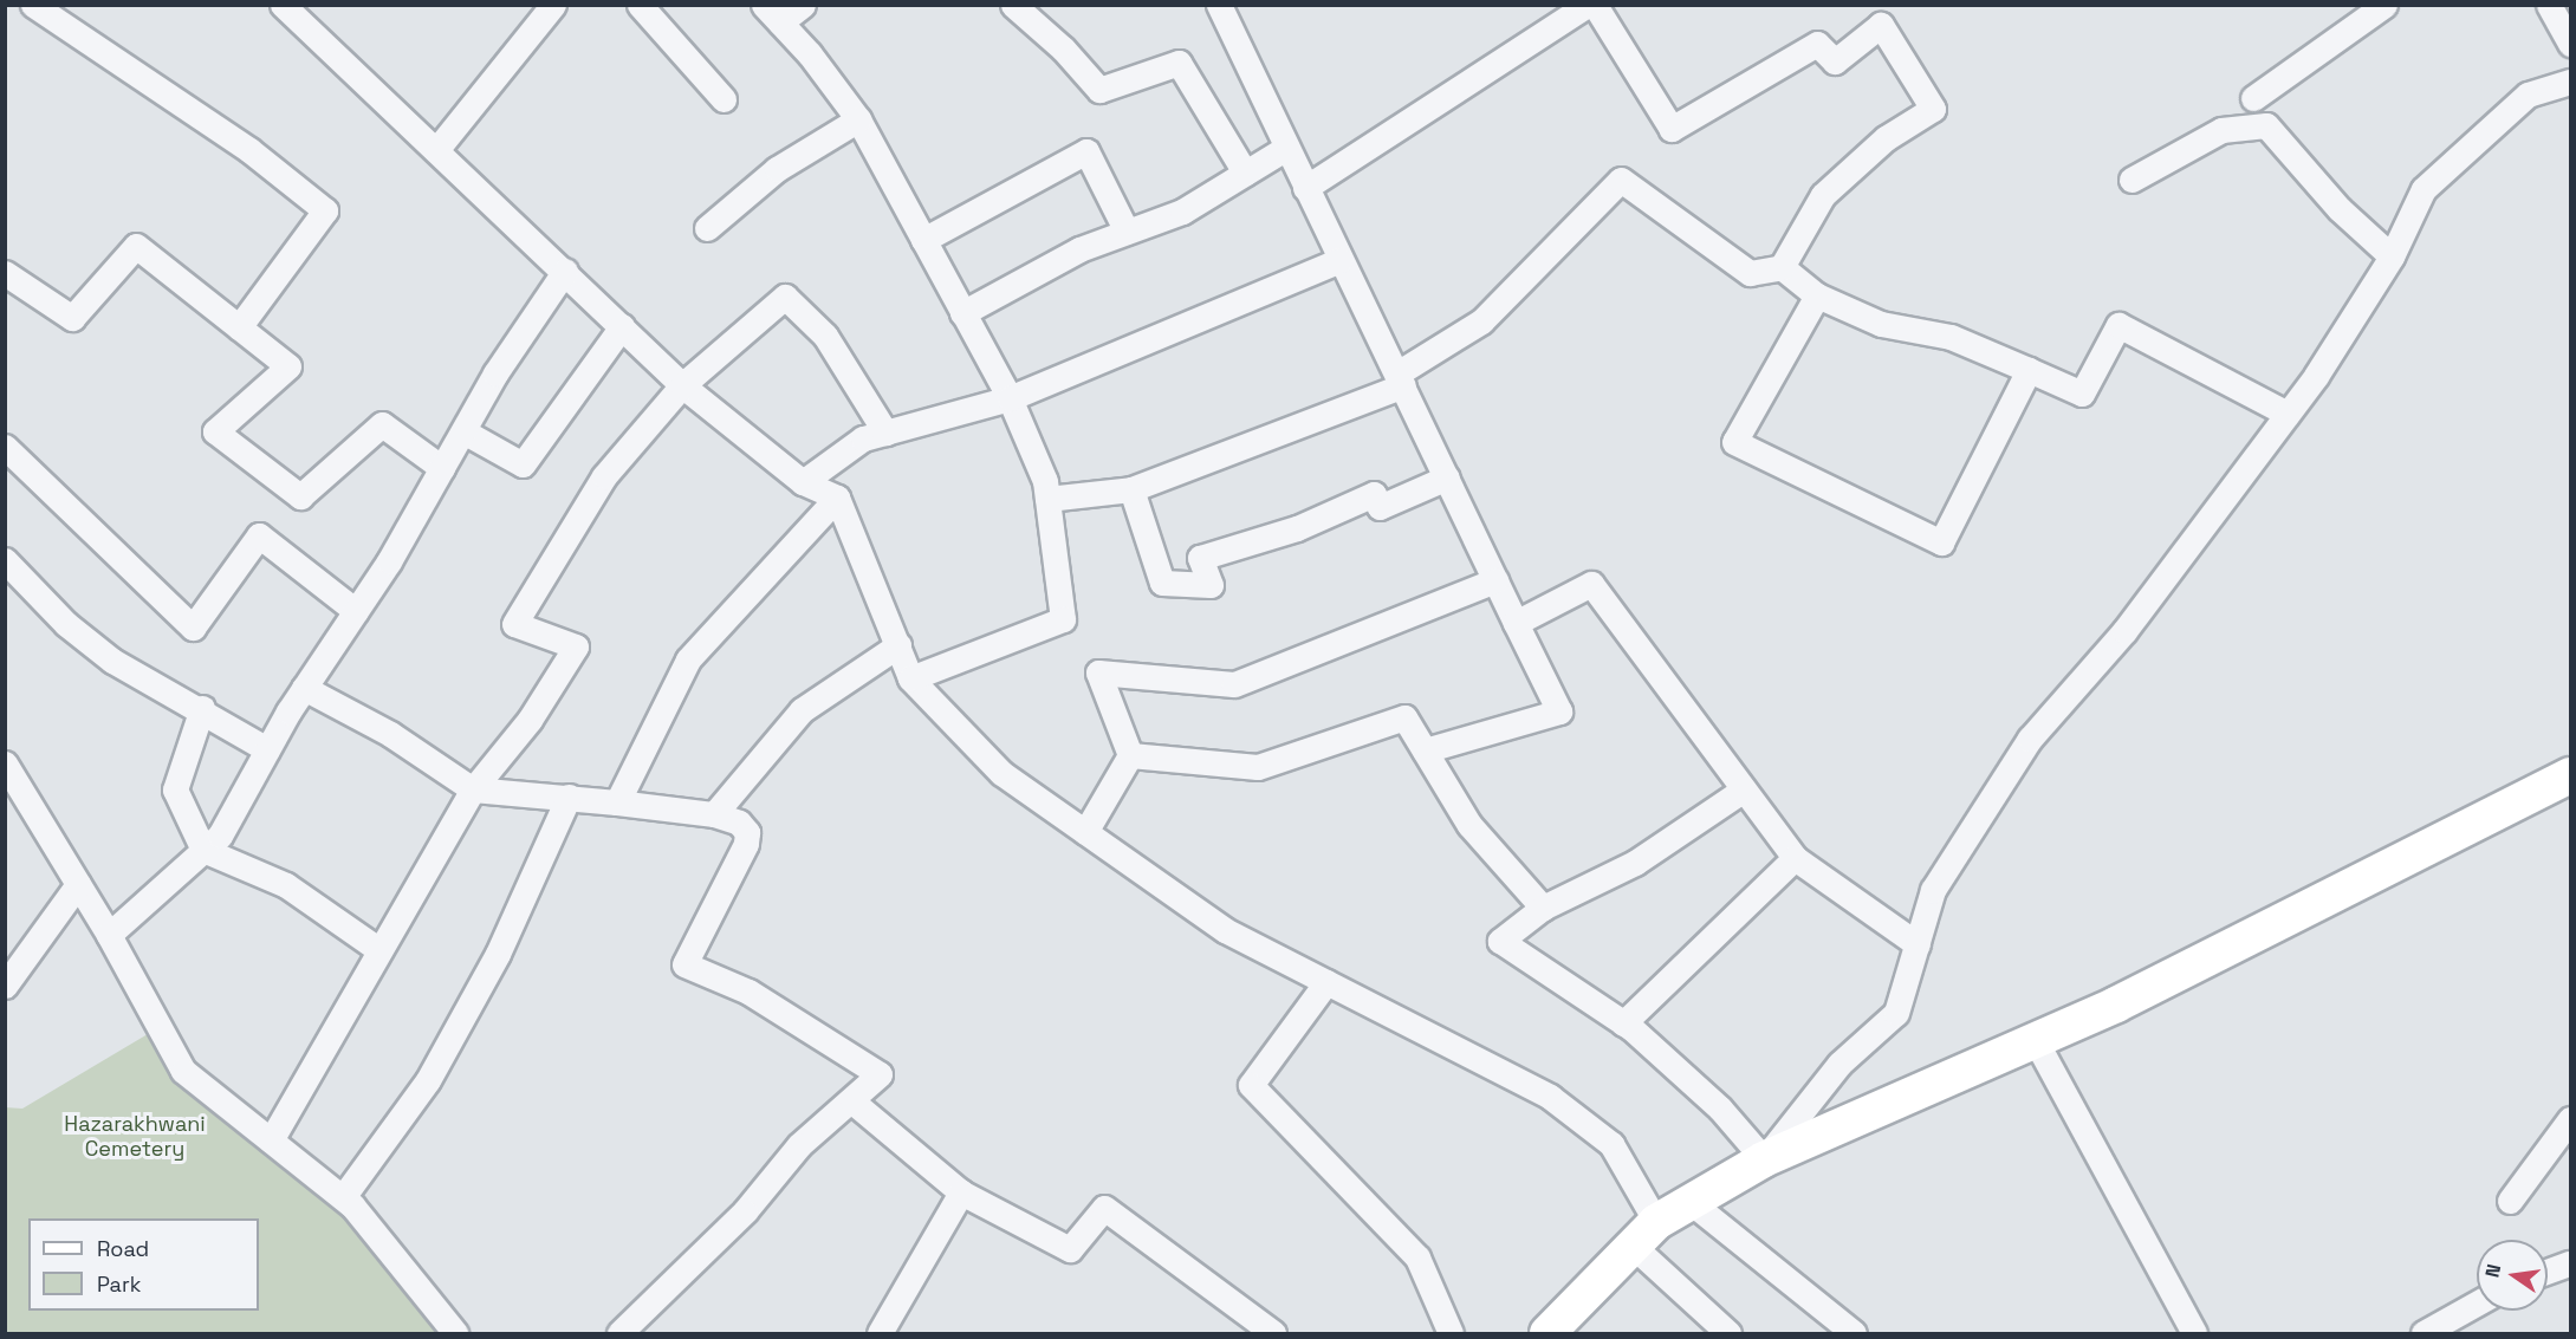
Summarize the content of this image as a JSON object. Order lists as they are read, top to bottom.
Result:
{
  "parks": ["Hazarakhwani Cemetery"],
  "legend": ["Road", "Park"],
  "north": "left"
}
